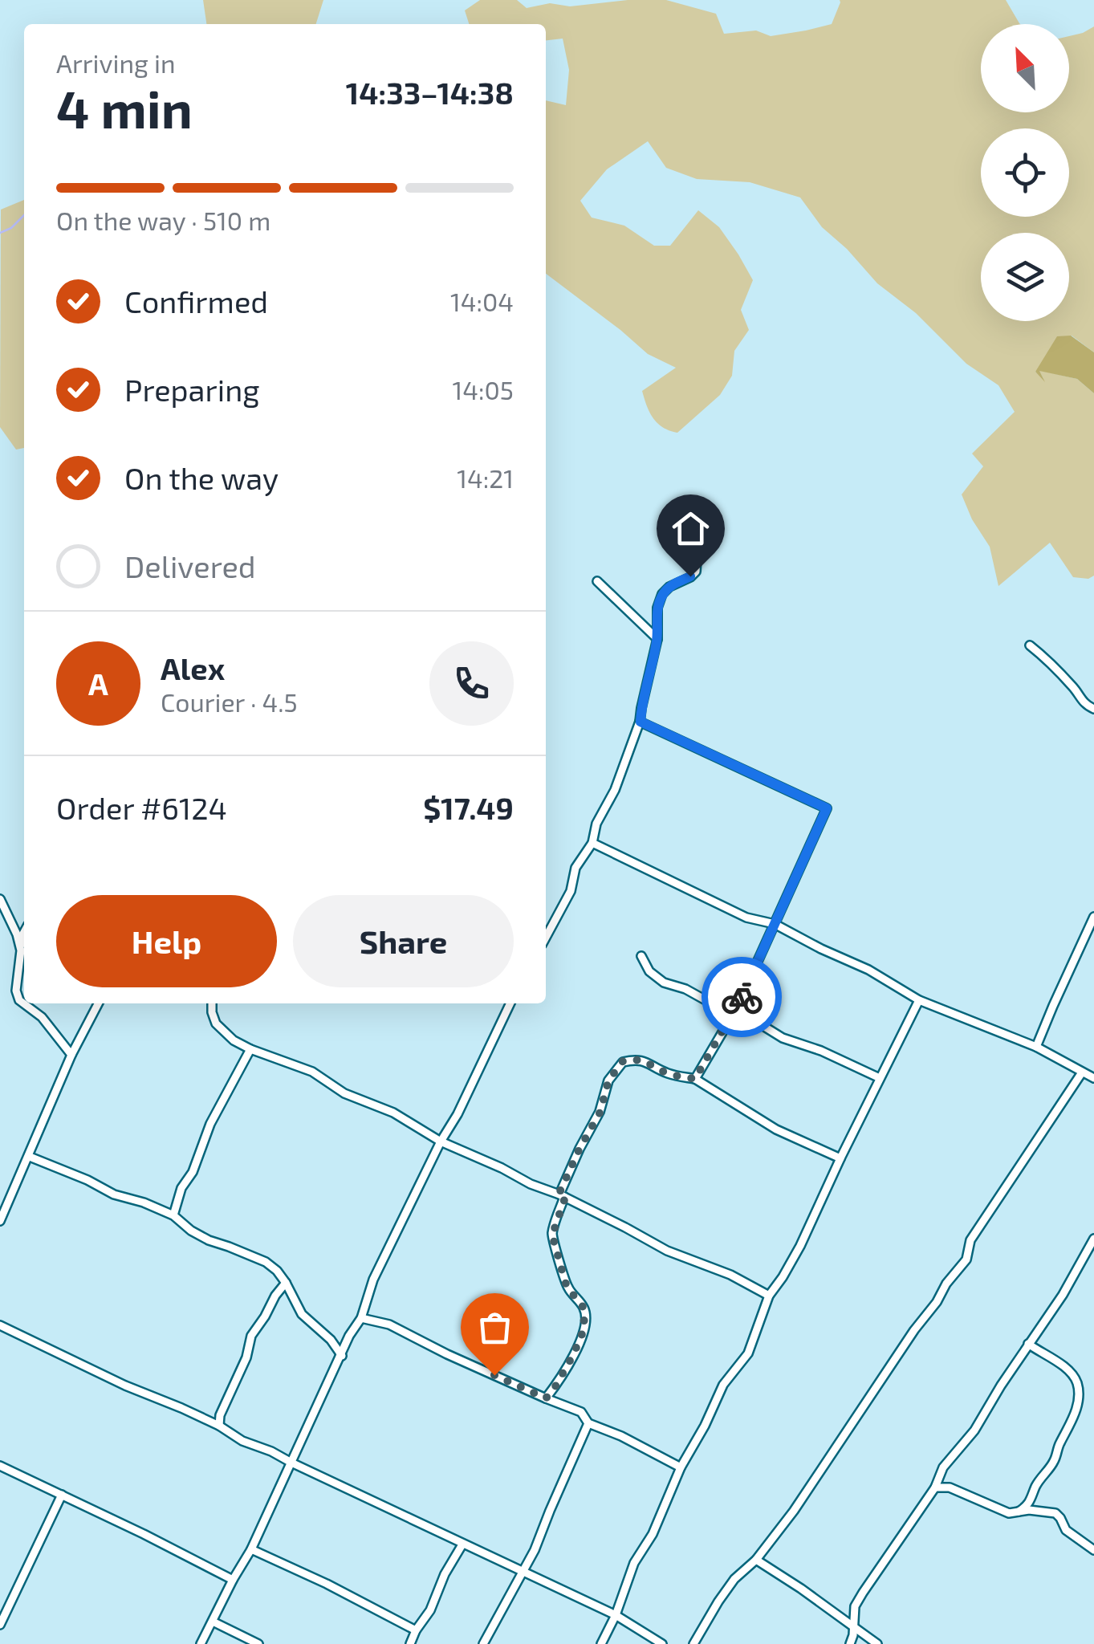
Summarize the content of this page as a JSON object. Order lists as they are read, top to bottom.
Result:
{
  "north": "top left",
  "page": {
    "heading": ["4 min", "Arriving in", "14:33–14:38"],
    "panel": [
      "Alex",
      "Courier · 4.5",
      "Order #6124",
      "$17.49"
    ],
    "bar": "On the way · 510 m",
    "list": [
      ["Confirmed", "14:04"],
      ["Preparing", "14:05"],
      ["On the way", "14:21"],
      "Delivered"
    ],
    "round": "A",
    "buttons": ["Help", "Share"]
  }
}
